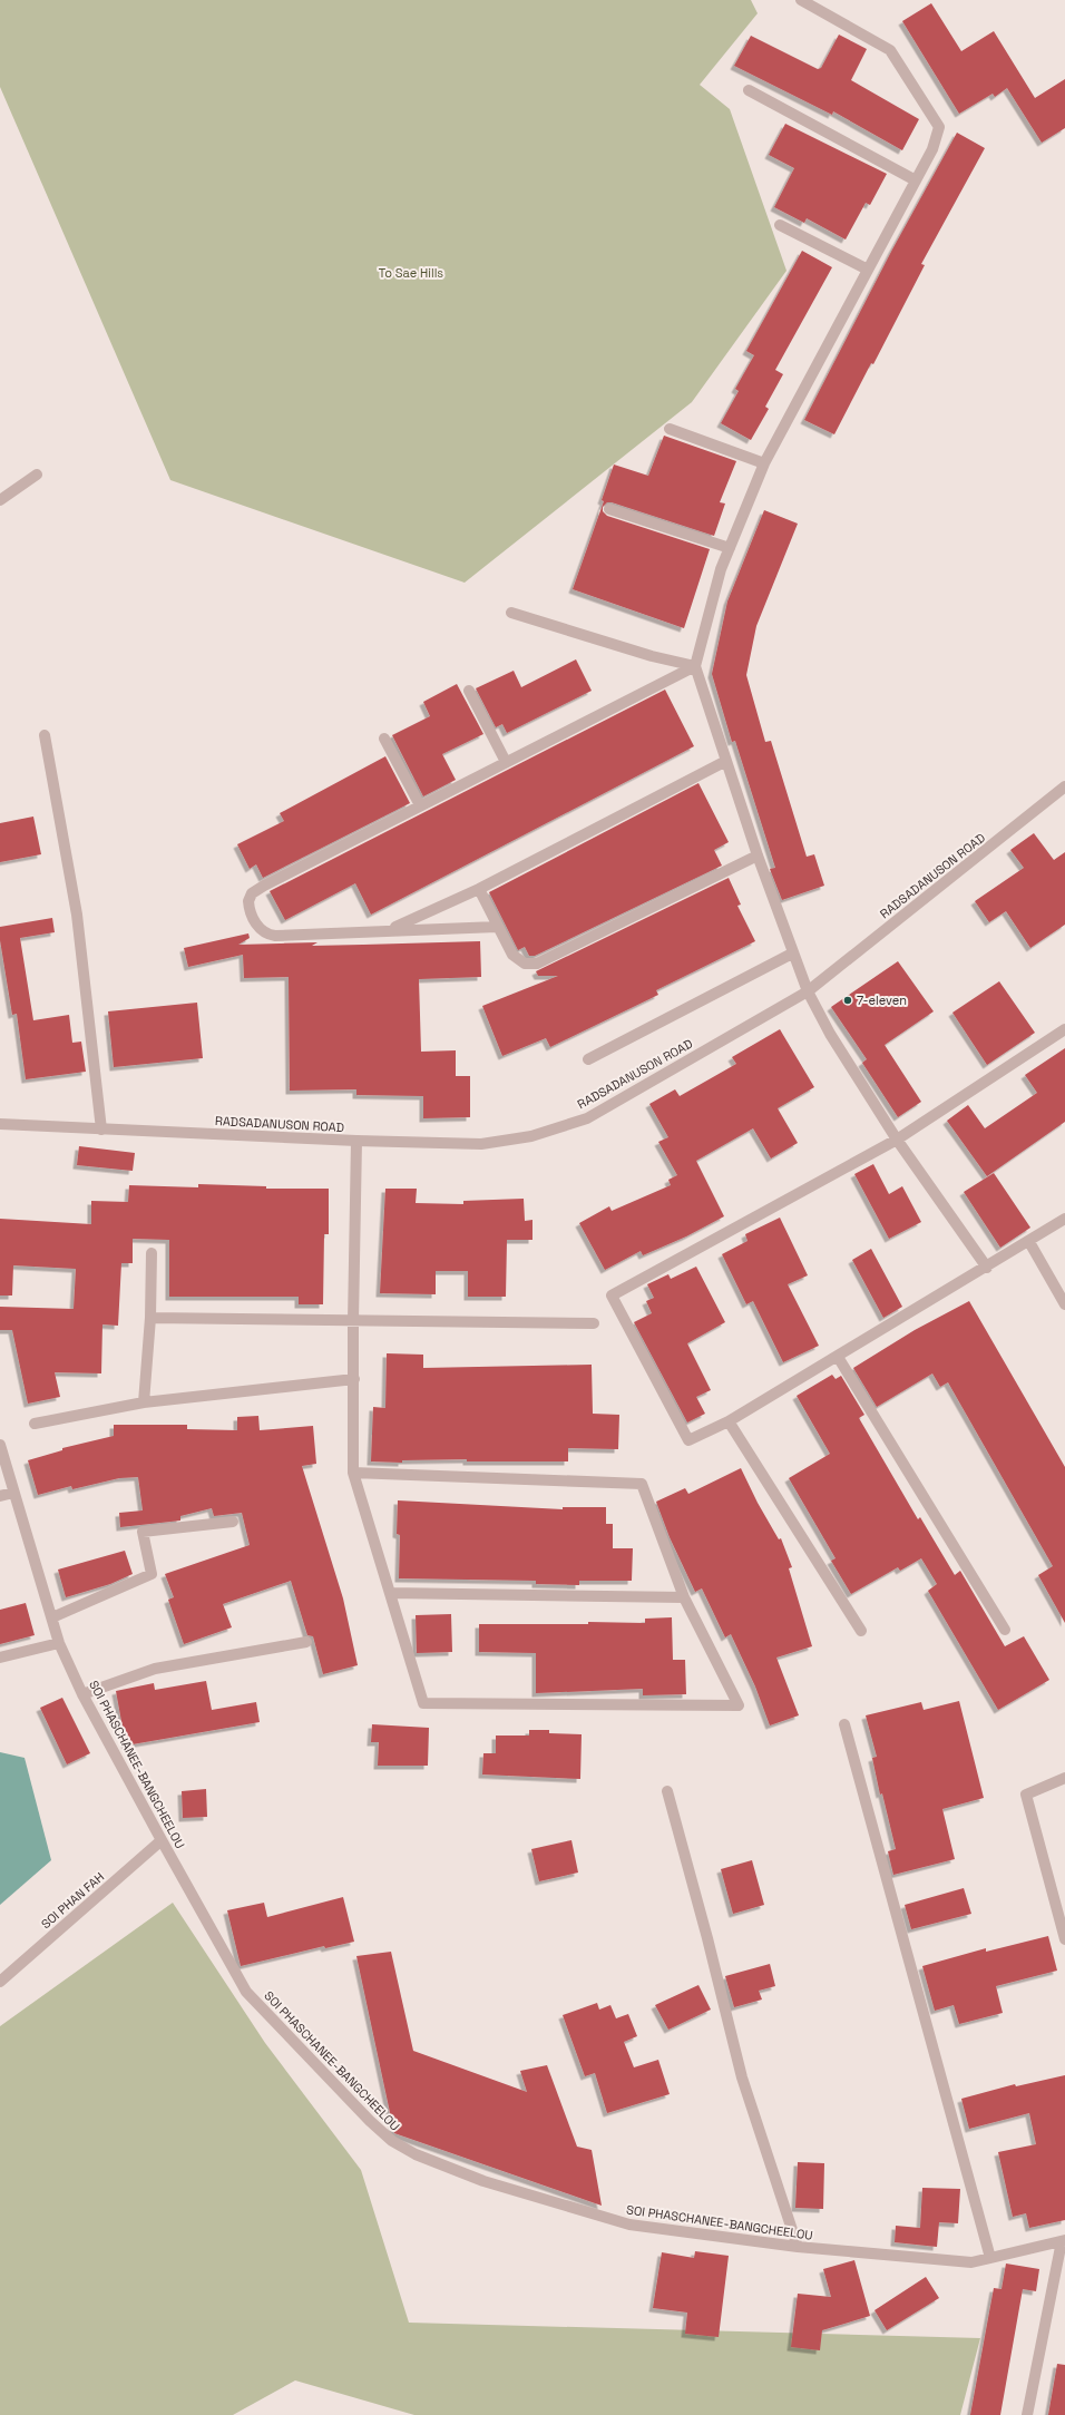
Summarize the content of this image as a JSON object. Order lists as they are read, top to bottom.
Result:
{
  "streets": {
    "street": ["RADSADANUSON ROAD", "SOI PHASCHANEE-BANGCHEELOU", "SOI PHAN FAH"]
  },
  "crossings": [
    ["SOI PHASCHANEE-BANGCHEELOU", "SOI PHAN FAH"]
  ],
  "parks": ["To Sae Hills"],
  "places": ["7-eleven"]
}
